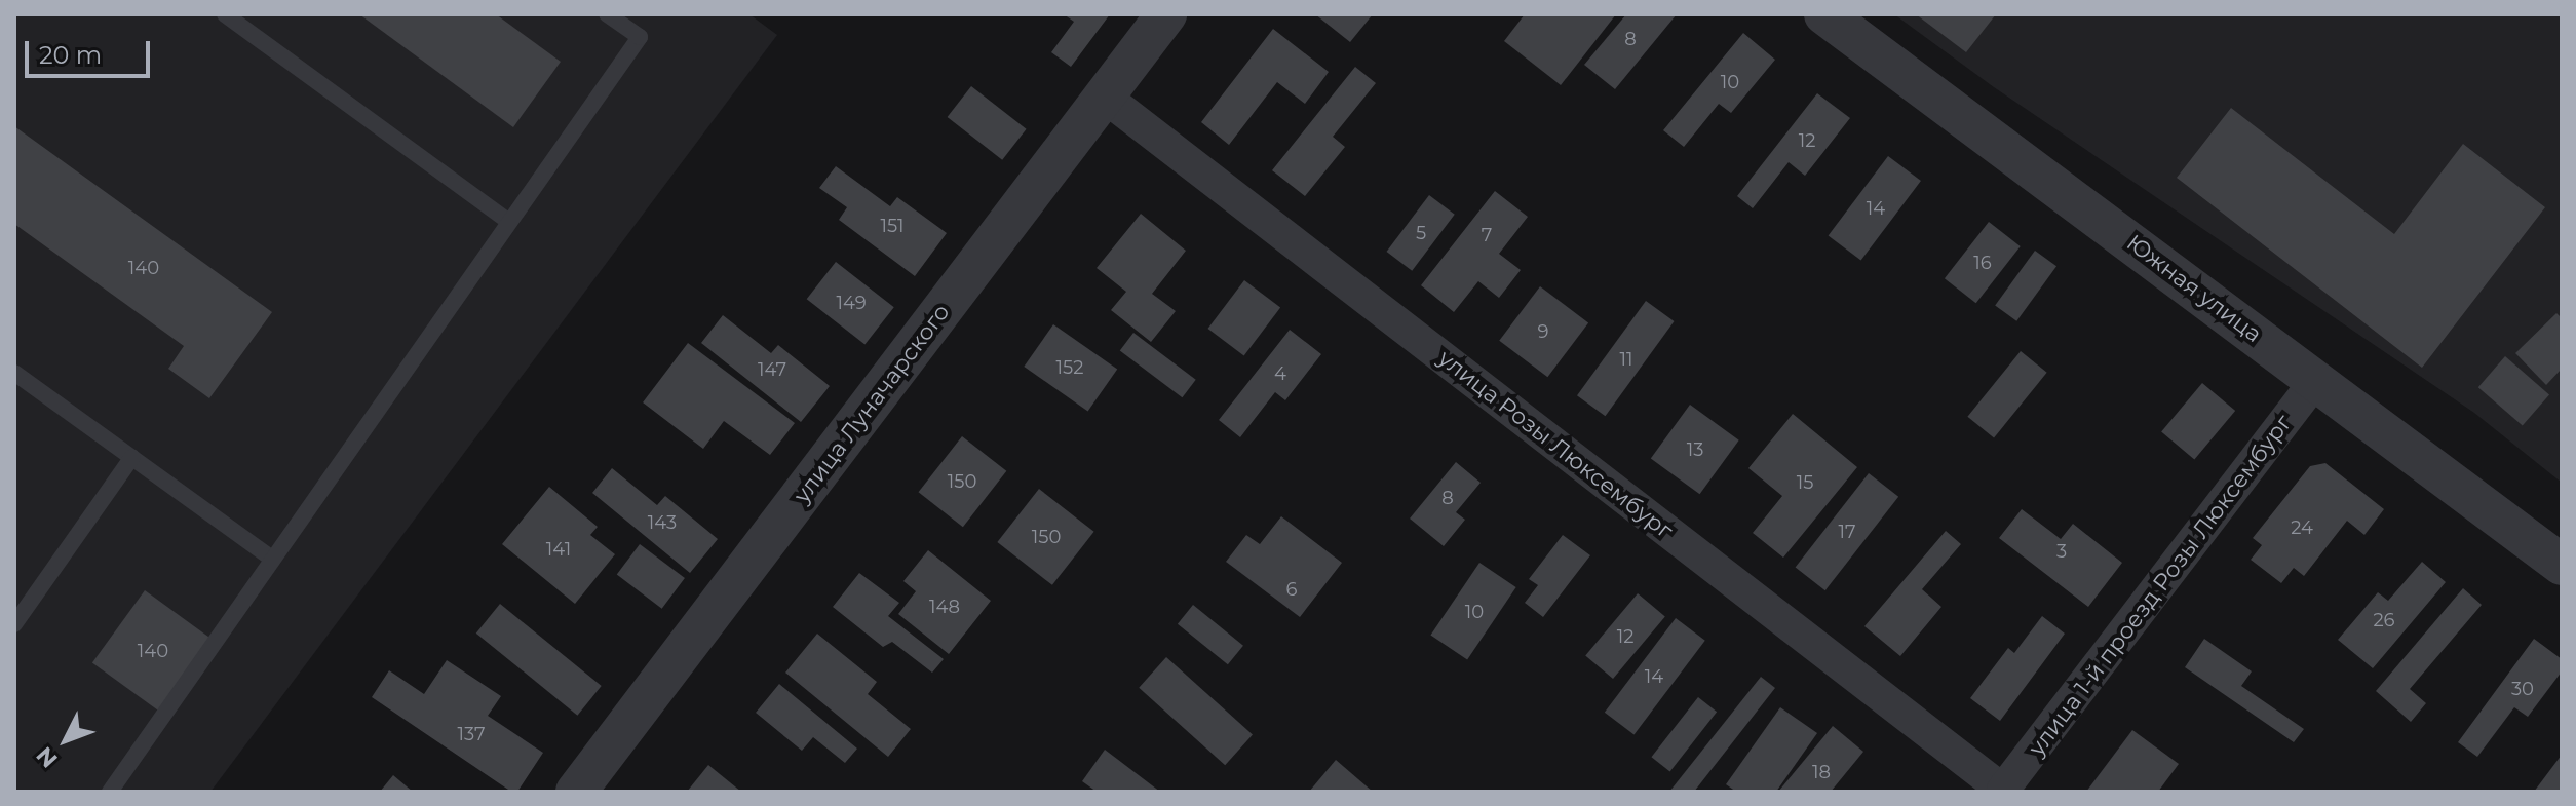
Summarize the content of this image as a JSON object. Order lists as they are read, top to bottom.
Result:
{
  "streets": {
    "street": [
      "Южная улица",
      "улица Луначарского",
      "улица Розы Люксембург",
      "улица 1-й проезд Розы Люксембург"
    ]
  },
  "crossings": [
    ["Южная улица", "улица 1-й проезд Розы Люксембург"],
    ["улица Луначарского", "улица Розы Люксембург"],
    ["улица Розы Люксембург", "улица 1-й проезд Розы Люксембург"]
  ],
  "house_numbers": [
    "8",
    "10",
    "12",
    "14",
    "151",
    "5",
    "7",
    "16",
    "140",
    "149",
    "9",
    "11",
    "152",
    "147",
    "4",
    "13",
    "150",
    "15",
    "8",
    "143",
    "24",
    "17",
    "150",
    "141",
    "3",
    "6",
    "148",
    "10",
    "26",
    "12",
    "140",
    "14",
    "30",
    "137",
    "18"
  ],
  "scale_bar": "20 m",
  "north": "bottom left"
}
